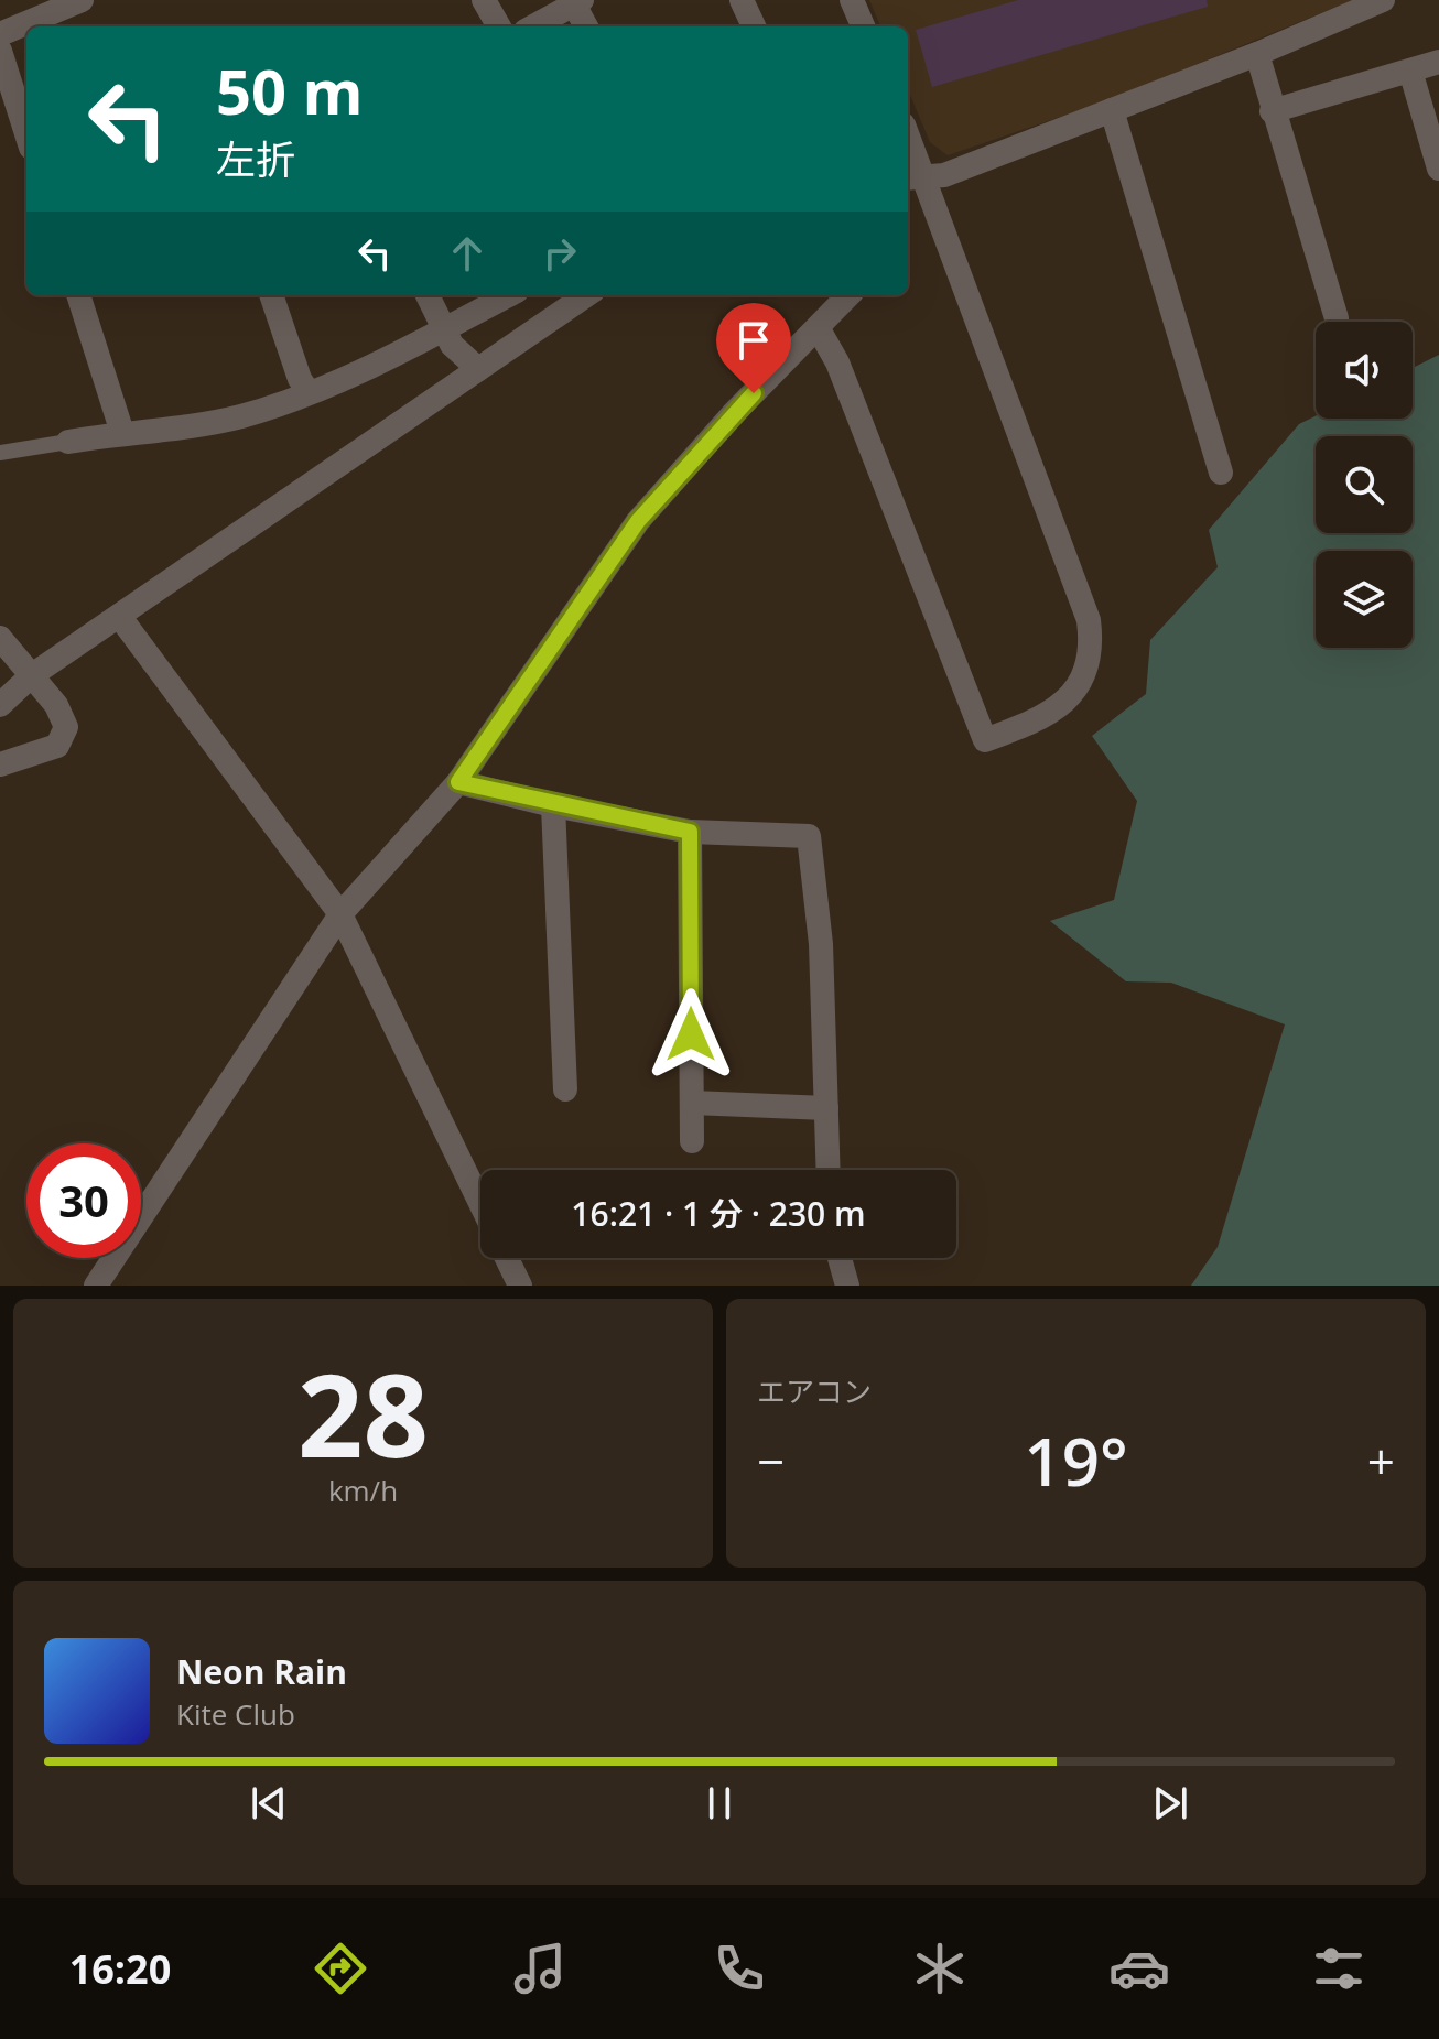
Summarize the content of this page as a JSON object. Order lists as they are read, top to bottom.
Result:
{
  "page": {
    "turn": ["50 m", "左折"],
    "limit": "30",
    "trip": "16:21 · 1 分 · 230 m",
    "tile": [
      ["28", "km/h"],
      "エアコン"
    ],
    "heat": ["−", "19°", "+"],
    "song": ["Neon Rain", "Kite Club"],
    "tabs": "16:20"
  }
}
